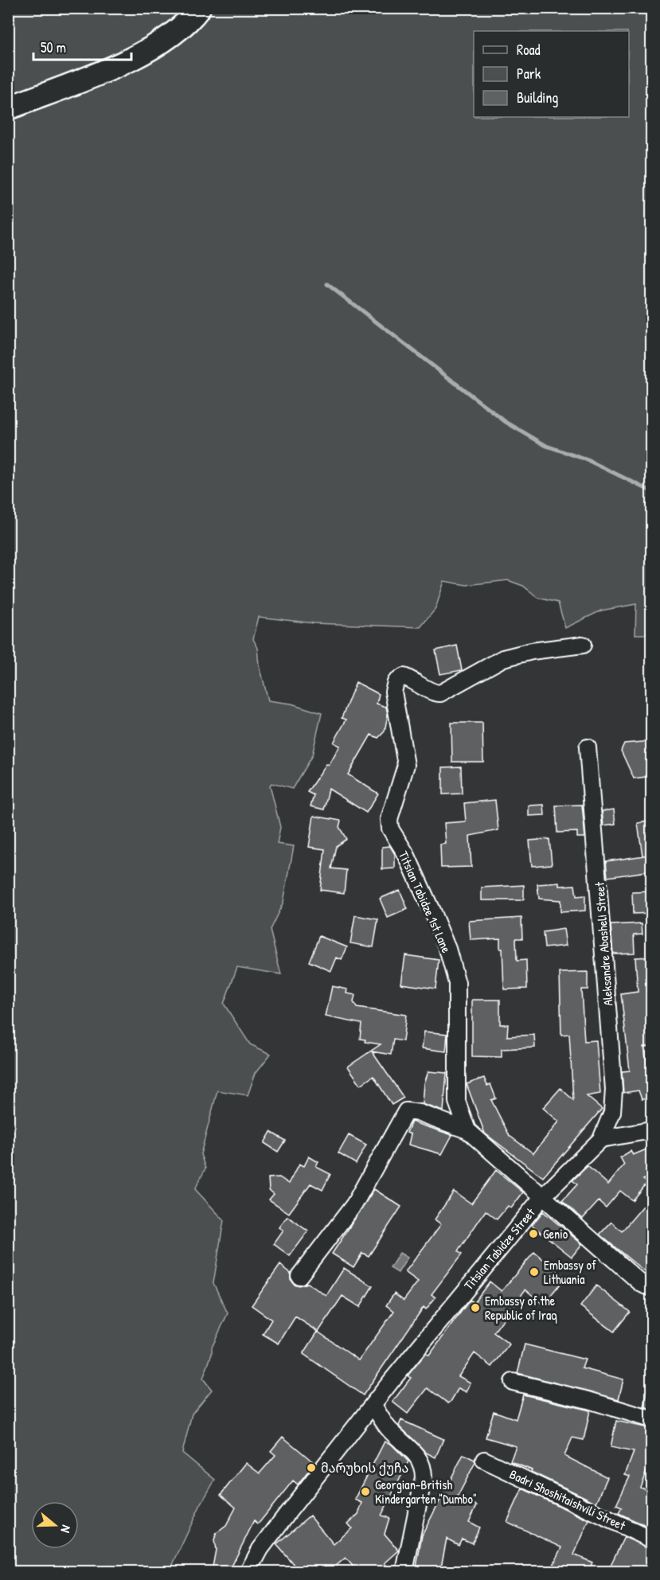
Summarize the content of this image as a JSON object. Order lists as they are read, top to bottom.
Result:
{
  "streets": {
    "street": [
      "Titsian Tabidze 1st Lane",
      "Aleksandre Abasheli Street",
      "Titsian Tabidze Street",
      "Badri Shoshitaishvili Street"
    ]
  },
  "crossings": [
    ["Titsian Tabidze 1st Lane", "Titsian Tabidze Street"],
    ["Aleksandre Abasheli Street", "Titsian Tabidze Street"]
  ],
  "places": [
    "Genio",
    "Embassy of Lithuania",
    "Embassy of the Republic of Iraq",
    "მარუხის ქუჩა",
    "Georgian-British Kindergarten \"Dumbo\""
  ],
  "legend": ["Road", "Park", "Building"],
  "scale_bar": "50 m",
  "north": "right"
}
